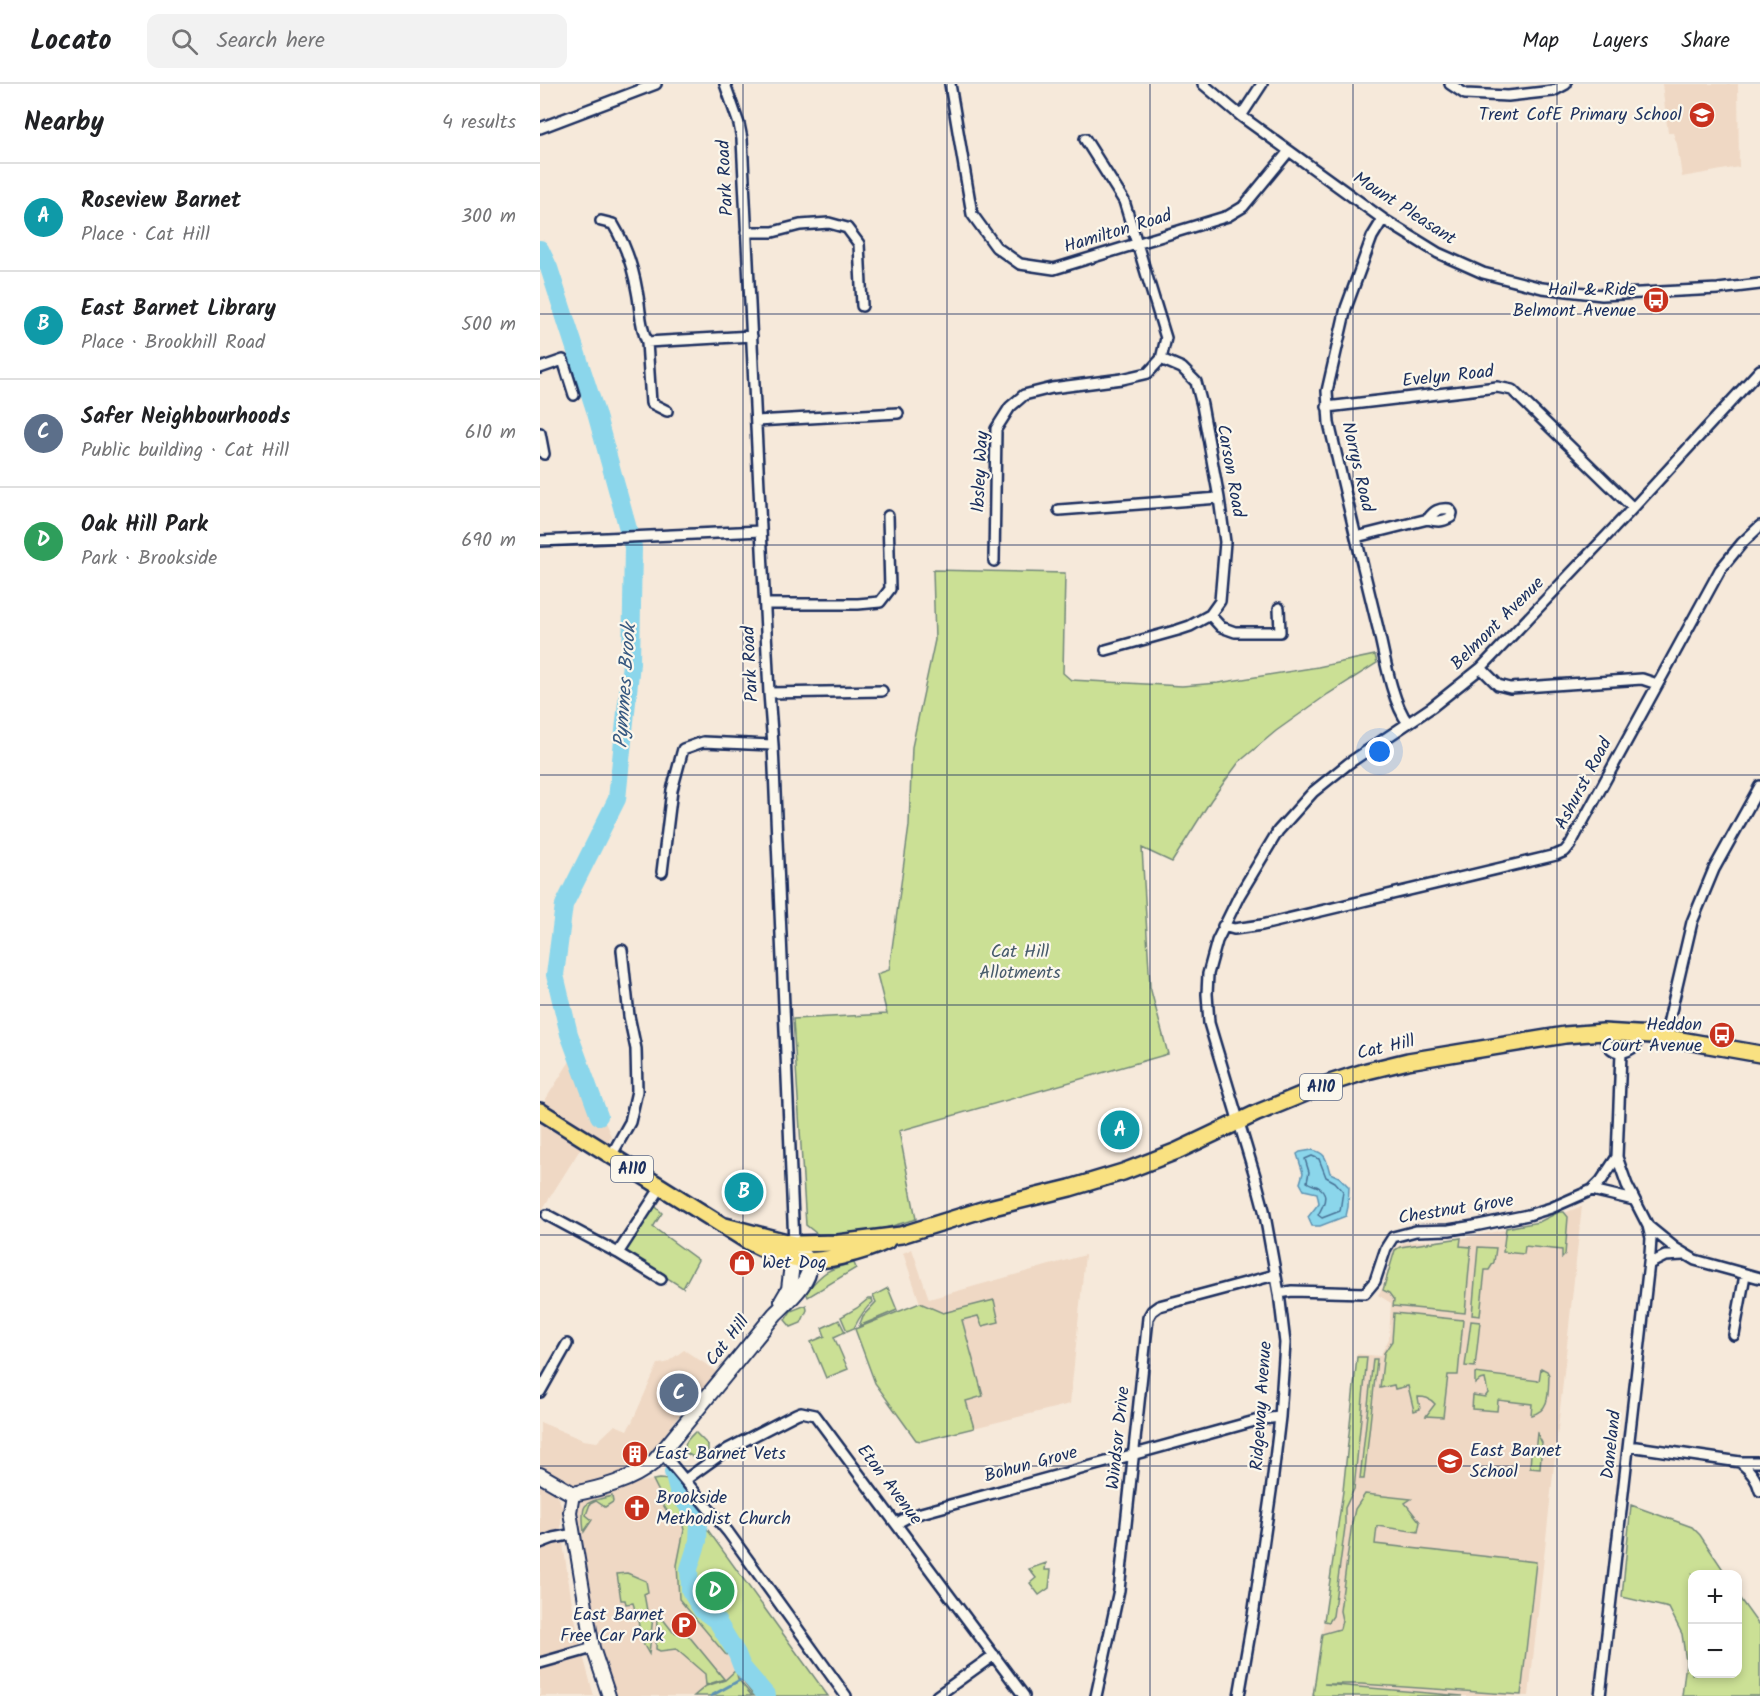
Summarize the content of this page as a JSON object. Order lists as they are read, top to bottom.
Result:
{
  "streets": {
    "main road": ["Cat Hill", "A110"],
    "street": [
      "Park Road",
      "Mount Pleasant",
      "Hamilton Road",
      "Evelyn Road",
      "Norrys Road",
      "Carson Road",
      "Ibsley Way",
      "Belmont Avenue",
      "Ashurst Road",
      "Chestnut Grove",
      "Ridgeway Avenue",
      "Windsor Drive",
      "Daneland",
      "Bohun Grove",
      "Eton Avenue"
    ]
  },
  "crossings": [
    ["Park Road", "Cat Hill"],
    ["Park Road", "A110"],
    ["Mount Pleasant", "Hamilton Road"],
    ["Mount Pleasant", "Norrys Road"],
    ["Evelyn Road", "Norrys Road"],
    ["Evelyn Road", "Belmont Avenue"],
    ["Norrys Road", "Belmont Avenue"],
    ["Carson Road", "Ibsley Way"],
    ["Belmont Avenue", "Ashurst Road"],
    ["Belmont Avenue", "Cat Hill"],
    ["Belmont Avenue", "Ridgeway Avenue"],
    ["Cat Hill", "A110"],
    ["Cat Hill", "Ridgeway Avenue"],
    ["Chestnut Grove", "Ridgeway Avenue"],
    ["Chestnut Grove", "Daneland"],
    ["Ridgeway Avenue", "Windsor Drive"],
    ["Ridgeway Avenue", "Bohun Grove"],
    ["Windsor Drive", "Bohun Grove"],
    ["Bohun Grove", "Eton Avenue"]
  ],
  "water": ["Pymmes Brook"],
  "parks": ["Cat Hill Allotments"],
  "places": {
    "school or university": ["Trent CofE Primary School", "East Barnet School"],
    "bus stop": ["Hail & Ride Belmont Avenue", "Heddon Court Avenue"],
    "shop": ["Wet Dog"],
    "building": ["East Barnet Vets"],
    "church": ["Brookside Methodist Church"],
    "parking": ["East Barnet Free Car Park"]
  },
  "page": {
    "header": "Locato",
    "search": "Search here",
    "nav": ["Map", "Layers", "Share"],
    "heading": ["Nearby", "4 results"],
    "list": [
      {
        "mark": "A",
        "name": "Roseview Barnet",
        "note": "Place · Cat Hill",
        "value": "300 m"
      },
      {
        "mark": "B",
        "name": "East Barnet Library",
        "note": "Place · Brookhill Road",
        "value": "500 m"
      },
      {
        "mark": "C",
        "name": "Safer Neighbourhoods",
        "note": "Public building · Cat Hill",
        "value": "610 m"
      },
      {
        "mark": "D",
        "name": "Oak Hill Park",
        "note": "Park · Brookside",
        "value": "690 m"
      }
    ],
    "pins": [
      "A",
      "B",
      "C",
      "D"
    ],
    "map_buttons": ["+", "−"]
  }
}
